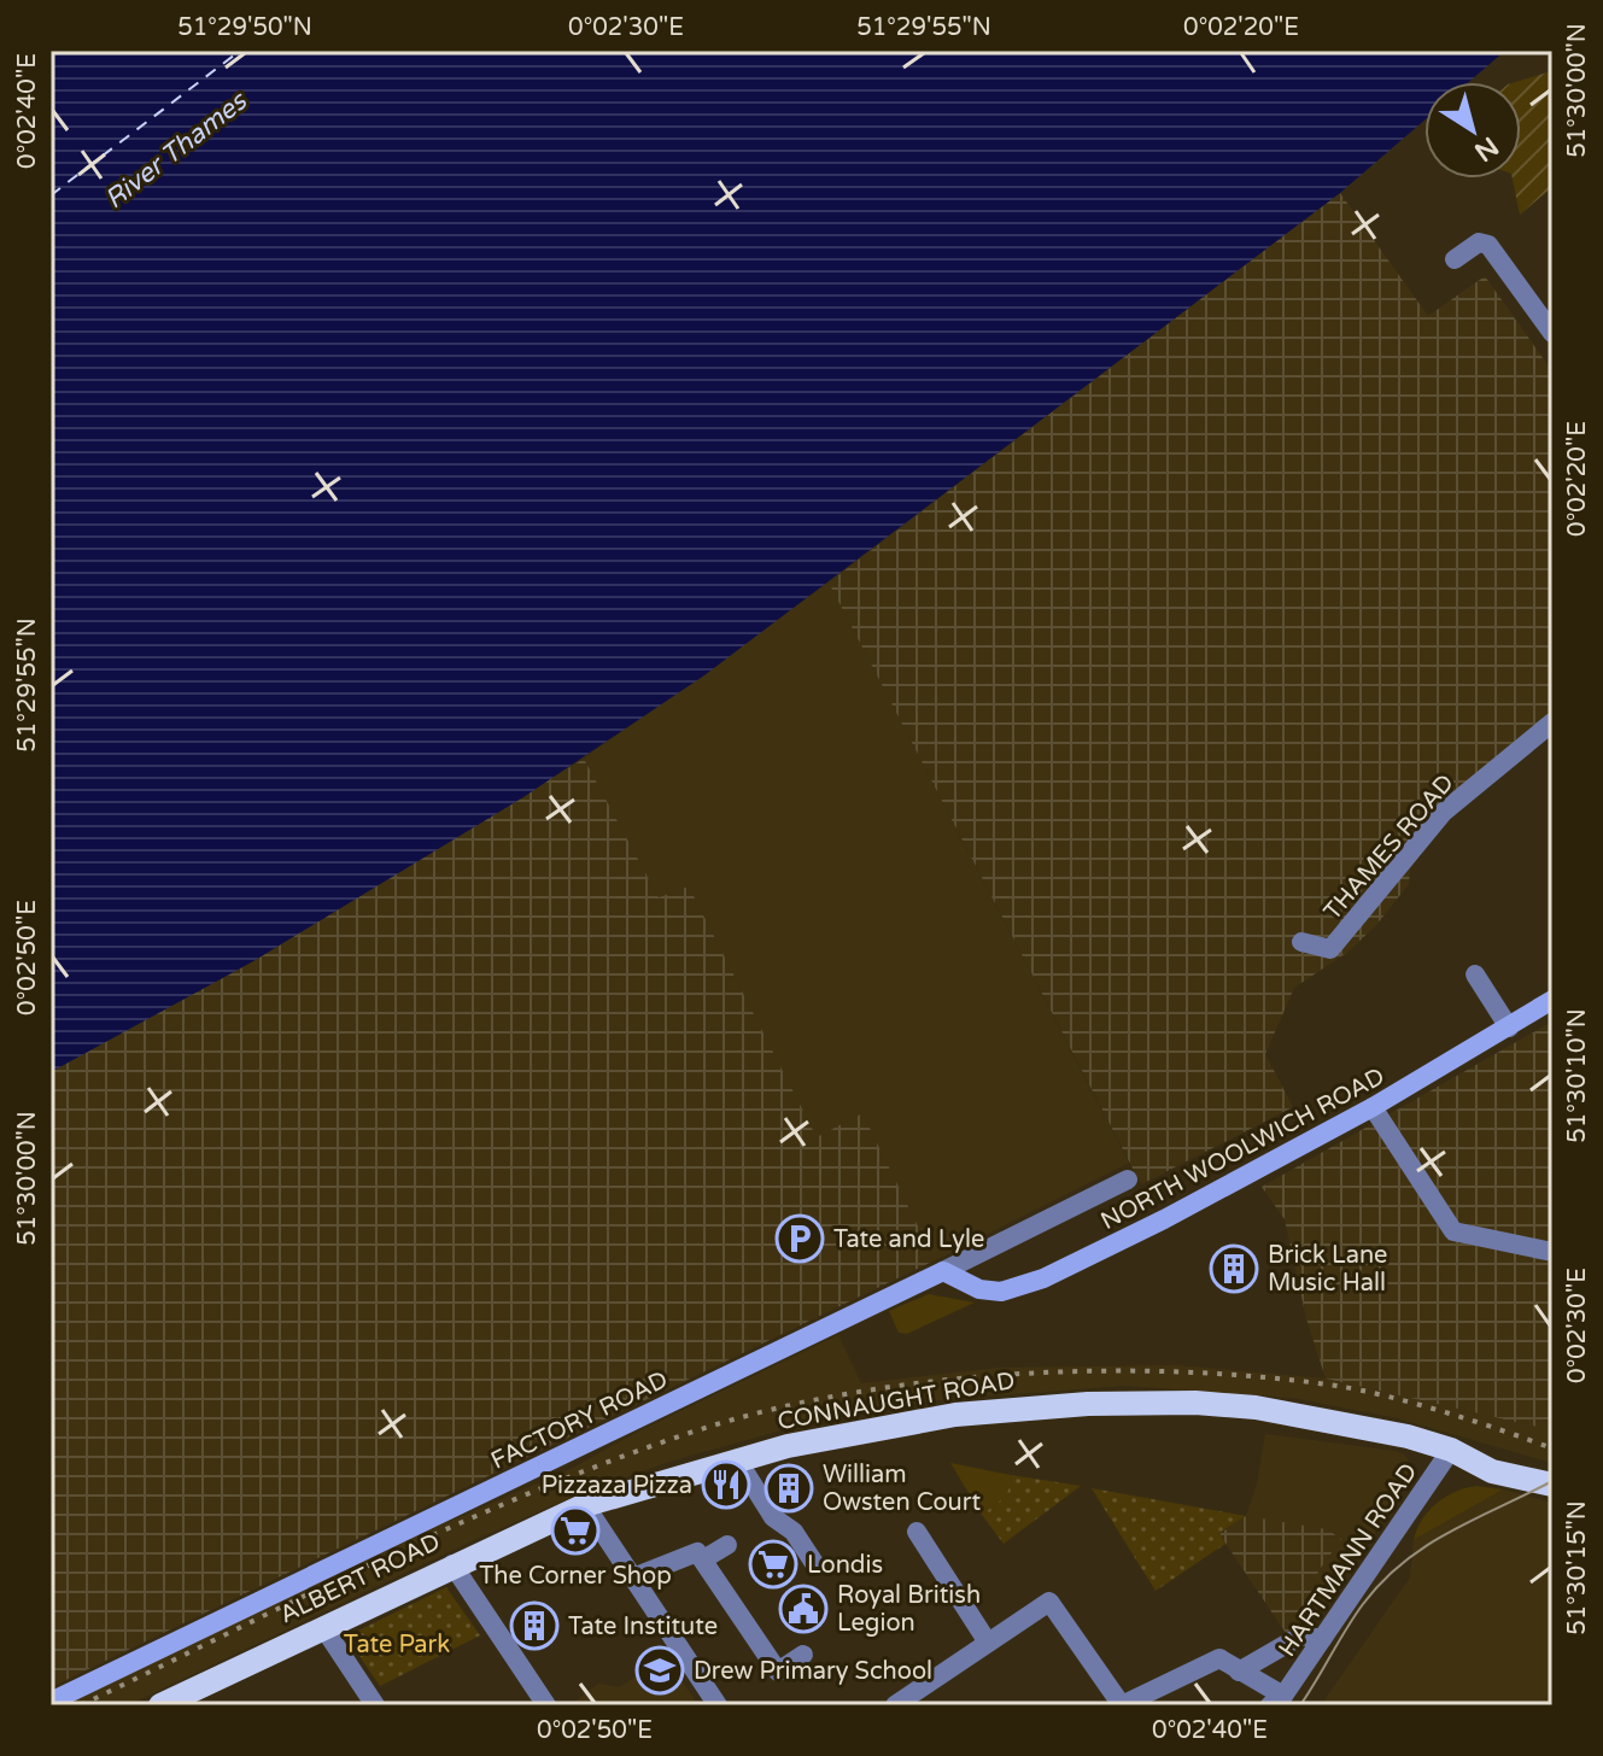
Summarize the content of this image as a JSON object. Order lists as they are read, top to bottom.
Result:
{
  "streets": {
    "main road": ["CONNAUGHT ROAD", "ALBERT ROAD"],
    "street": [
      "THAMES ROAD",
      "NORTH WOOLWICH ROAD",
      "FACTORY ROAD",
      "HARTMANN ROAD"
    ]
  },
  "crossings": [
    ["NORTH WOOLWICH ROAD", "FACTORY ROAD"],
    ["CONNAUGHT ROAD", "HARTMANN ROAD"],
    ["CONNAUGHT ROAD", "ALBERT ROAD"]
  ],
  "water": ["River Thames"],
  "parks": ["Tate Park"],
  "places": {
    "parking": ["Tate and Lyle"],
    "building": ["Brick Lane Music Hall", "William Owsten Court", "Tate Institute"],
    "restaurant": ["Pizzaza Pizza"],
    "supermarket": ["The Corner Shop", "Londis"],
    "public building": ["Royal British Legion"],
    "school or university": ["Drew Primary School"]
  },
  "north": "bottom right",
  "coordinates": [
    "51°29'50\"N",
    "0°02'30\"E",
    "51°29'55\"N",
    "0°02'20\"E",
    "51°30'00\"N",
    "0°02'40\"E",
    "0°02'50\"E",
    "51°30'10\"N",
    "51°30'15\"N"
  ]
}
